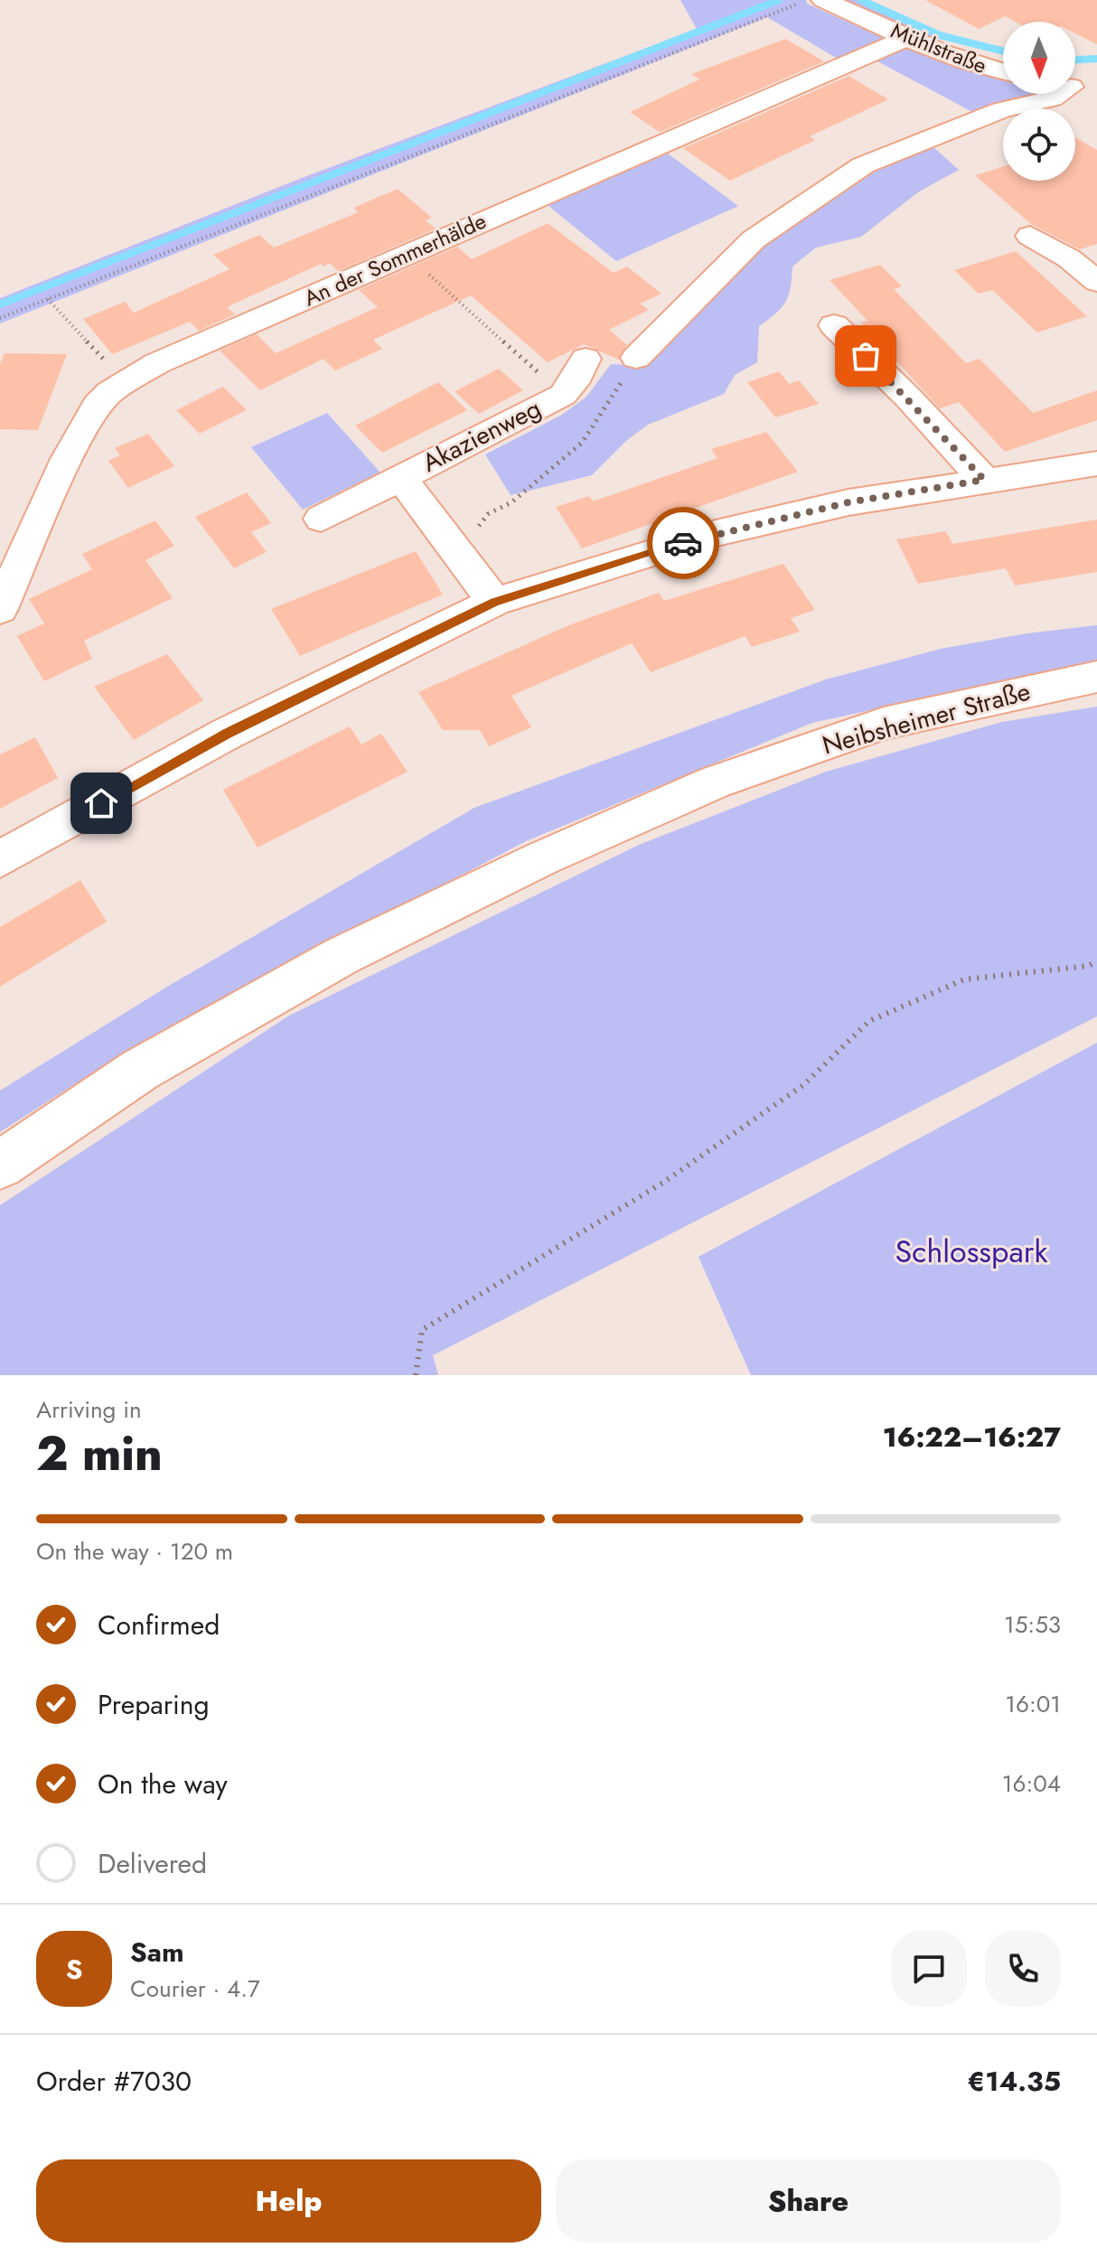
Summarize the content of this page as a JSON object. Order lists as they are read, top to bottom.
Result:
{
  "streets": {
    "street": [
      "Mühlstraße",
      "An der Sommerhälde",
      "Akazienweg",
      "Neibsheimer Straße"
    ]
  },
  "crossings": [
    ["Mühlstraße", "An der Sommerhälde"]
  ],
  "parks": ["Schlosspark"],
  "north": "bottom",
  "page": {
    "heading": ["2 min", "Arriving in", "16:22–16:27"],
    "panel": [
      "Sam",
      "Courier · 4.7",
      "Order #7030",
      "€14.35"
    ],
    "bar": "On the way · 120 m",
    "list": [
      ["Confirmed", "15:53"],
      ["Preparing", "16:01"],
      ["On the way", "16:04"],
      "Delivered"
    ],
    "round": "S",
    "buttons": ["Help", "Share"]
  }
}
